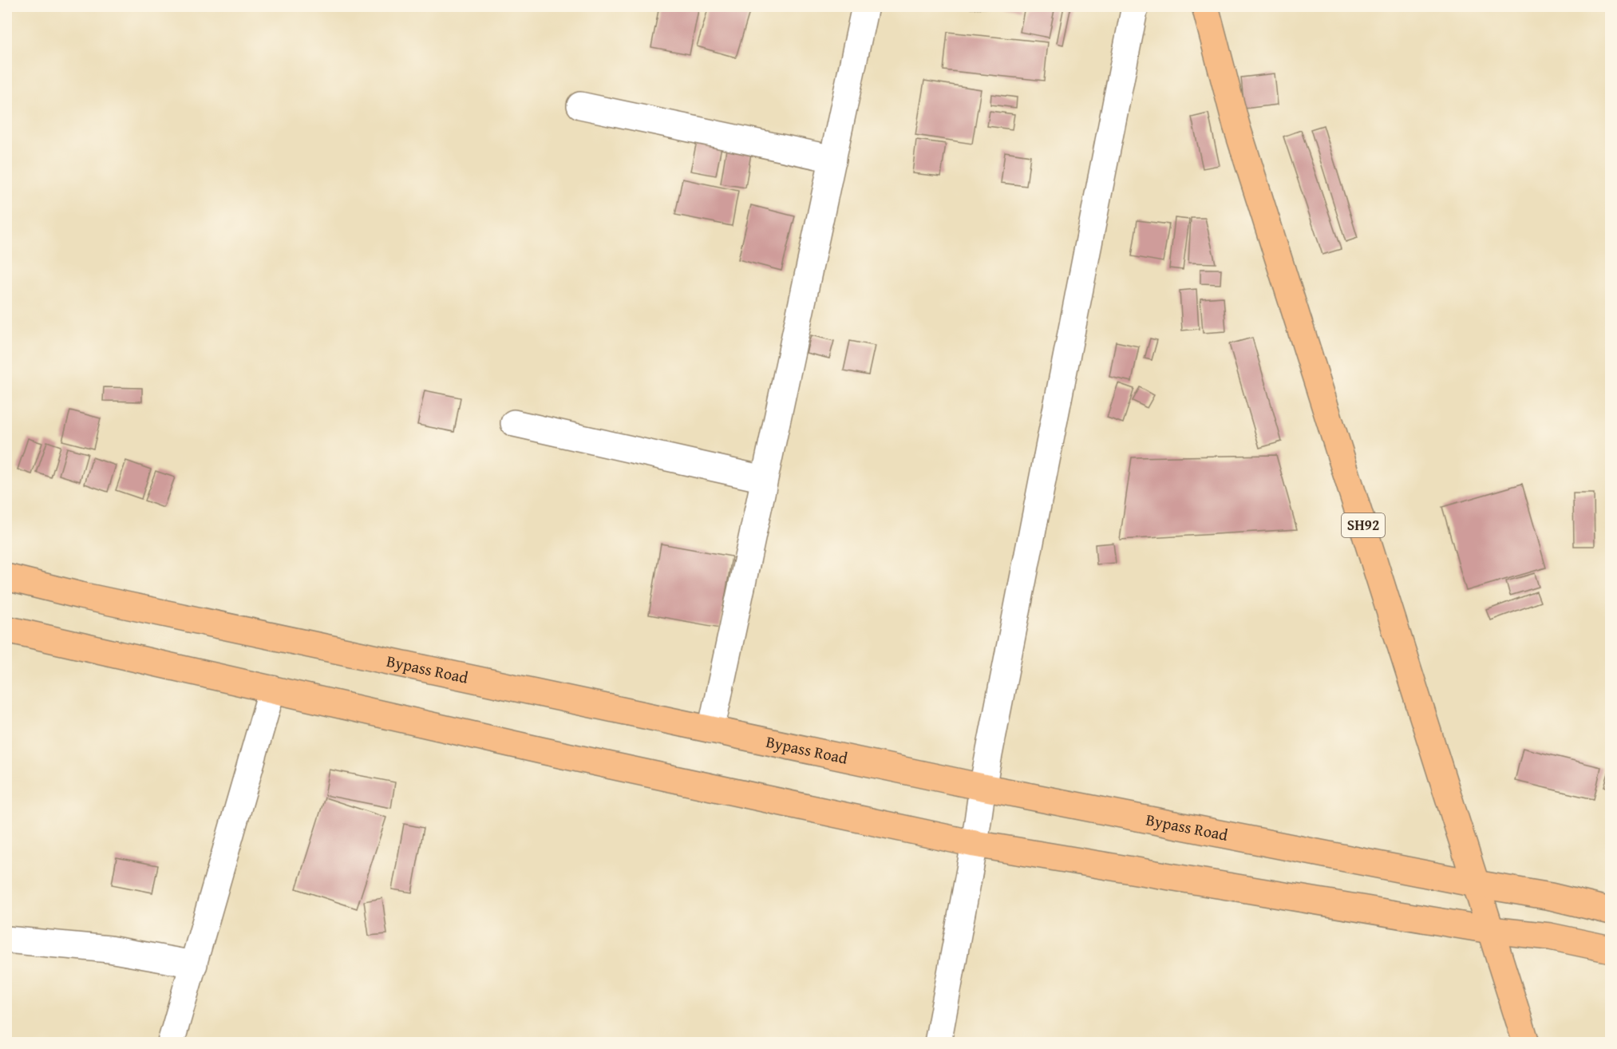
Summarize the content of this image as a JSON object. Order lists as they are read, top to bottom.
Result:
{
  "streets": {
    "main road": ["SH92", "Bypass Road"]
  },
  "crossings": [
    ["SH92", "Bypass Road"]
  ]
}
